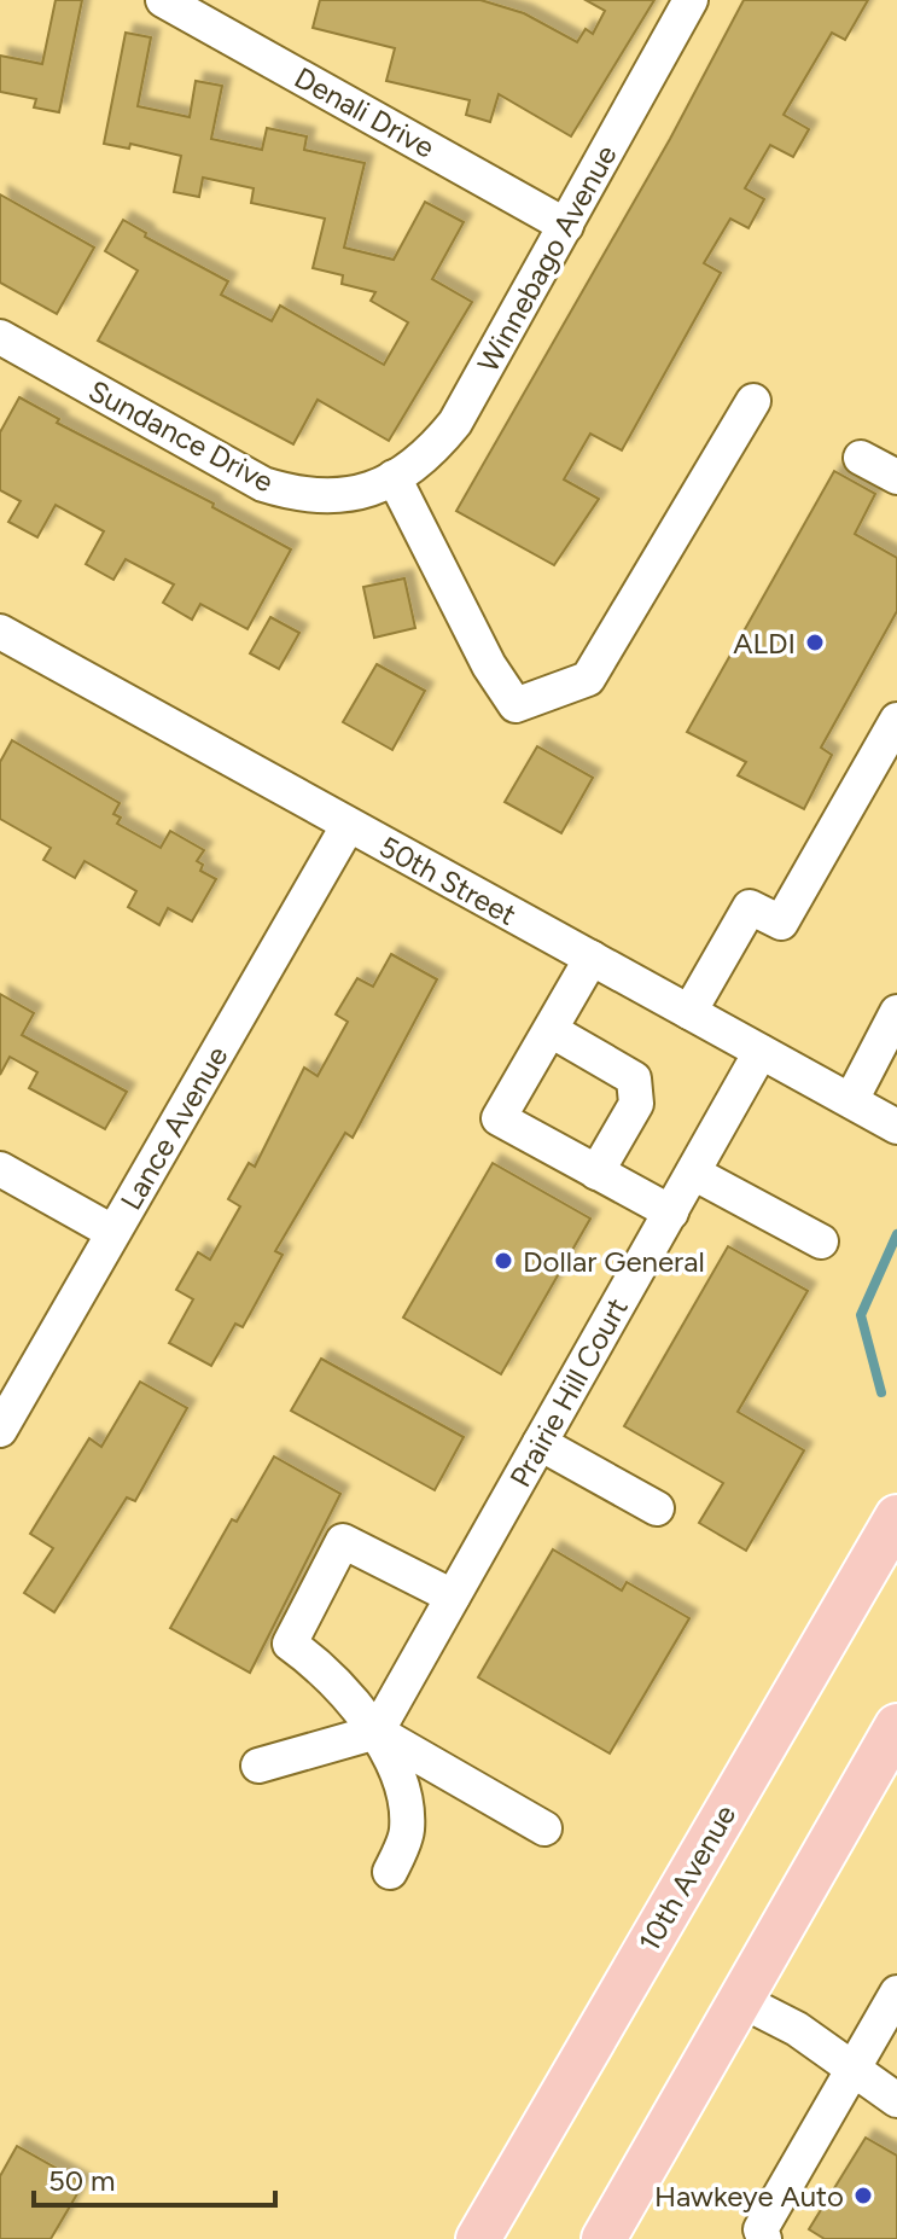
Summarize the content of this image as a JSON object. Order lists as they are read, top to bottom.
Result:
{
  "streets": {
    "main road": ["10th Avenue"],
    "street": [
      "Denali Drive",
      "Winnebago Avenue",
      "Sundance Drive",
      "50th Street",
      "Lance Avenue",
      "Prairie Hill Court"
    ]
  },
  "crossings": [
    ["Denali Drive", "Winnebago Avenue"],
    ["Winnebago Avenue", "Sundance Drive"],
    ["50th Street", "Lance Avenue"],
    ["50th Street", "Prairie Hill Court"]
  ],
  "places": ["ALDI", "Dollar General", "Hawkeye Auto"],
  "scale_bar": "50 m"
}
